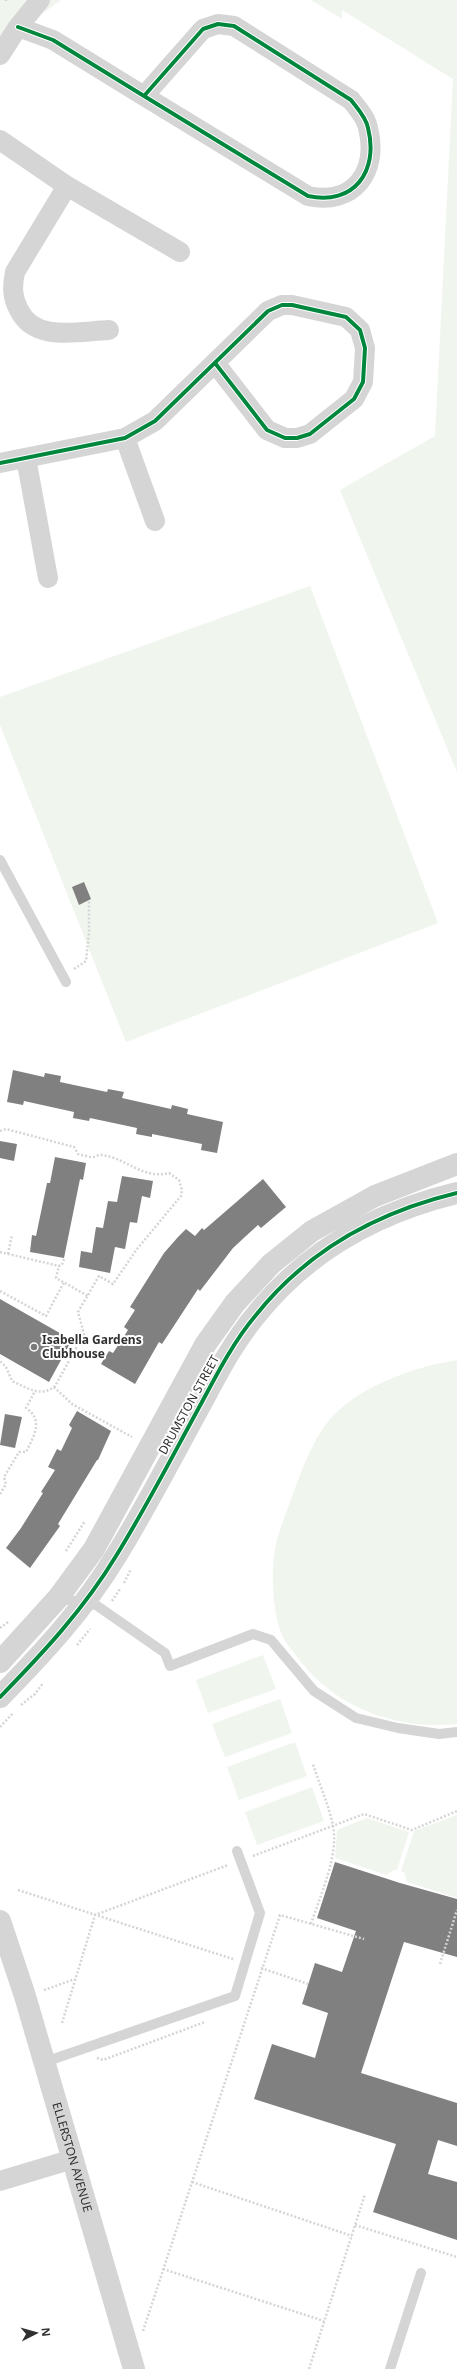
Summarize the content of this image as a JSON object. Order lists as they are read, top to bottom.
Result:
{
  "streets": {
    "street": ["DRUMSTON STREET", "ELLERSTON AVENUE"]
  },
  "places": ["Isabella Gardens Clubhouse"],
  "north": "right"
}
